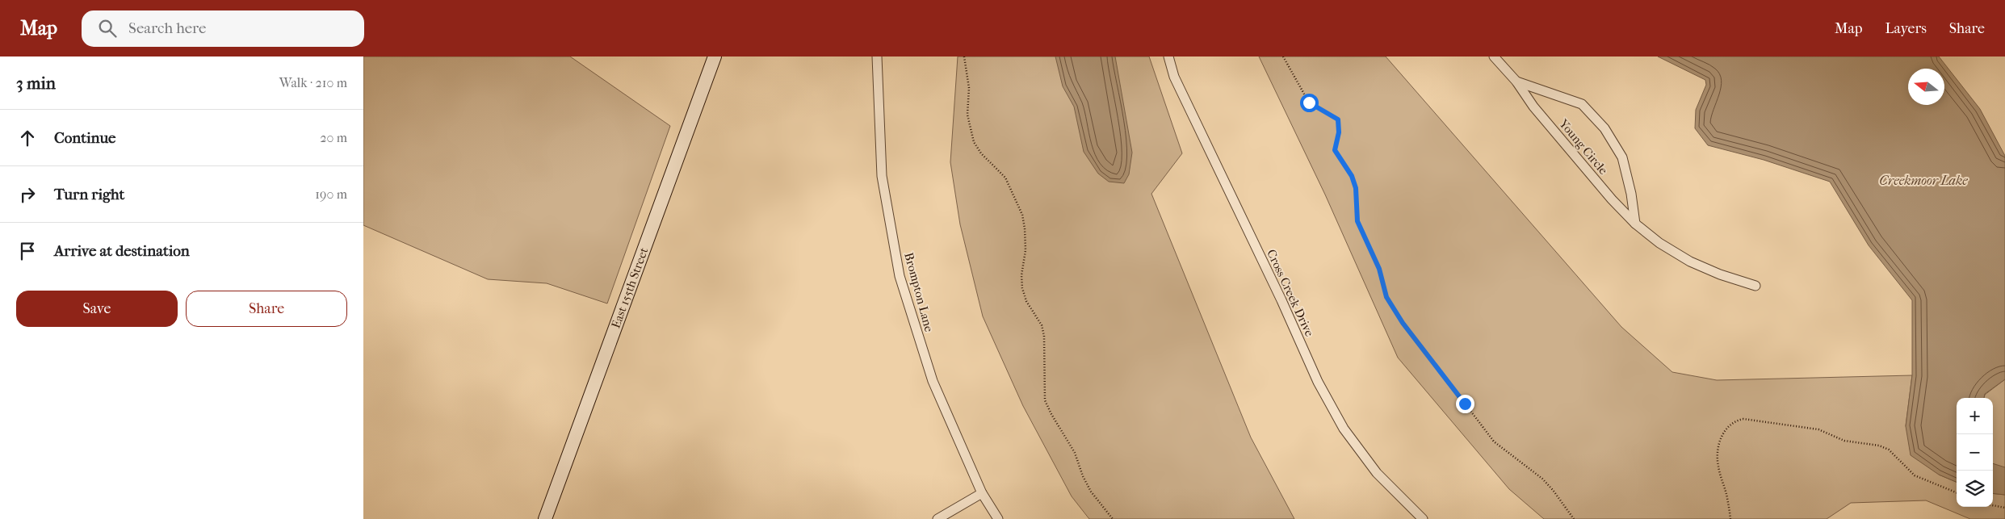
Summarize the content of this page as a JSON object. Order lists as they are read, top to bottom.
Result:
{
  "streets": {
    "street": [
      "Young Circle",
      "East 155th Street",
      "Brompton Lane",
      "Cross Creek Drive"
    ]
  },
  "water": ["Creekmoor Lake"],
  "north": "left",
  "page": {
    "header": "Map",
    "search": "Search here",
    "nav": ["Map", "Layers", "Share"],
    "heading": ["3 min", "Walk · 210 m"],
    "list": [
      ["Continue", "20 m"],
      ["Turn right", "190 m"],
      "Arrive at destination"
    ],
    "buttons": ["Save", "Share"],
    "map_buttons": ["+", "−"]
  }
}
